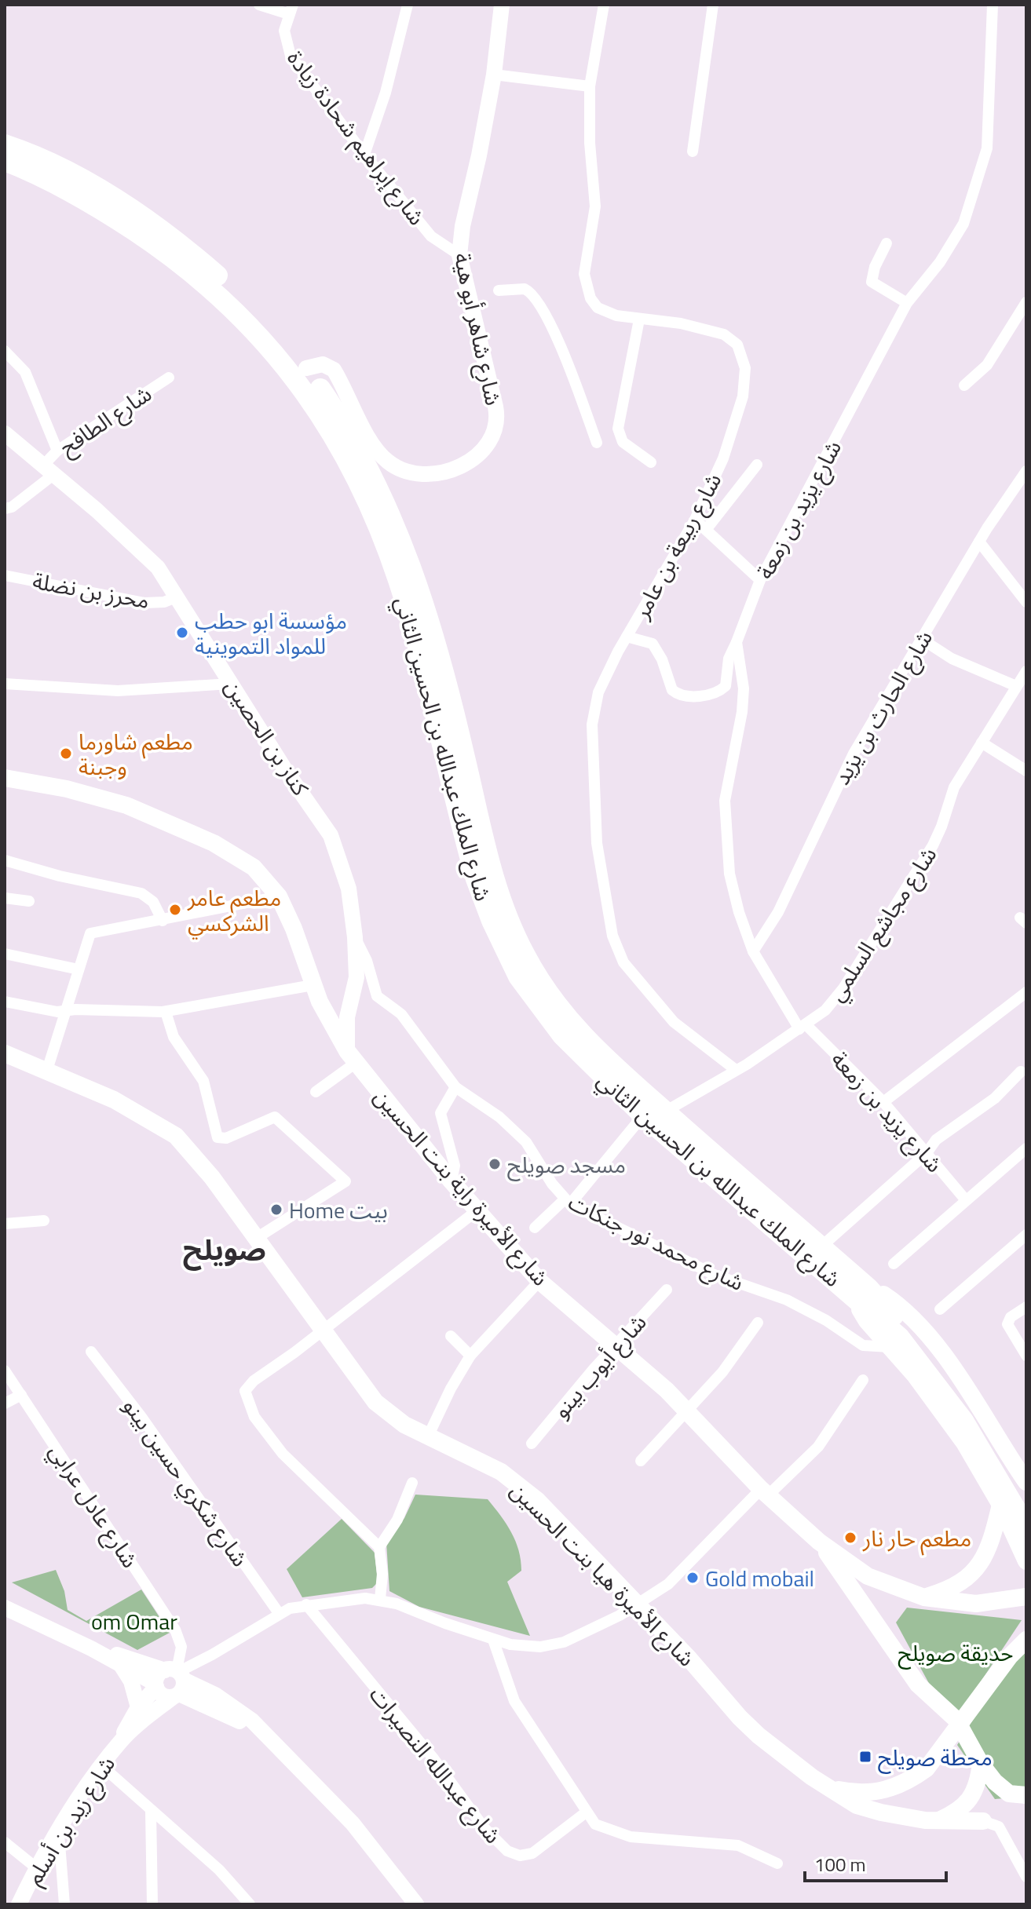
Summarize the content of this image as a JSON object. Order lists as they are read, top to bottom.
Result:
{
  "streets": {
    "highway": ["شارع الملك عبدالله بن الحسين الثاني"],
    "main road": ["شارع الأميرة راية بنت الحسين", "شارع الأميرة هيا بنت الحسين"],
    "street": [
      "شارع إبراهيم شحادة زيادة",
      "شارع شاهر أبو هية",
      "شارع الطافح",
      "شارع يزيد بن زمعة",
      "شارع ربيعة بن عامر",
      "محرز بن نضلة",
      "شارع الحارث بن يزيد",
      "كناز بن الحصين",
      "شارع مجاشع السلمي",
      "شارع محمد نور جنكات",
      "شارع أيوب بينو",
      "شارع شكري حسين بينو",
      "شارع عادل عرابي",
      "شارع عبدالله النصيرات",
      "شارع زيد بن أسلم"
    ]
  },
  "crossings": [
    ["شارع إبراهيم شحادة زيادة", "شارع شاهر أبو هية"],
    ["شارع شاهر أبو هية", "شارع الملك عبدالله بن الحسين الثاني"],
    ["شارع الطافح", "كناز بن الحصين"],
    ["شارع يزيد بن زمعة", "شارع الحارث بن يزيد"],
    ["شارع يزيد بن زمعة", "شارع مجاشع السلمي"],
    ["شارع ربيعة بن عامر", "شارع مجاشع السلمي"],
    ["محرز بن نضلة", "كناز بن الحصين"],
    ["كناز بن الحصين", "شارع الأميرة راية بنت الحسين"],
    ["كناز بن الحصين", "شارع محمد نور جنكات"],
    ["شارع الملك عبدالله بن الحسين الثاني", "شارع مجاشع السلمي"],
    ["شارع الأميرة راية بنت الحسين", "شارع أيوب بينو"],
    ["شارع عادل عرابي", "شارع زيد بن أسلم"]
  ],
  "districts": ["صويلح"],
  "parks": ["om Omar", "حديقة صويلح"],
  "places": {
    "other": [
      "مؤسسة ابو حطب للمواد التموينية",
      "مطعم شاورما وجبنة",
      "مطعم عامر الشركسي",
      "مسجد صويلح",
      "Home بيت",
      "مطعم حار نار",
      "Gold mobail"
    ],
    "transit": ["محطة صويلح"]
  },
  "scale_bar": "100 m"
}
